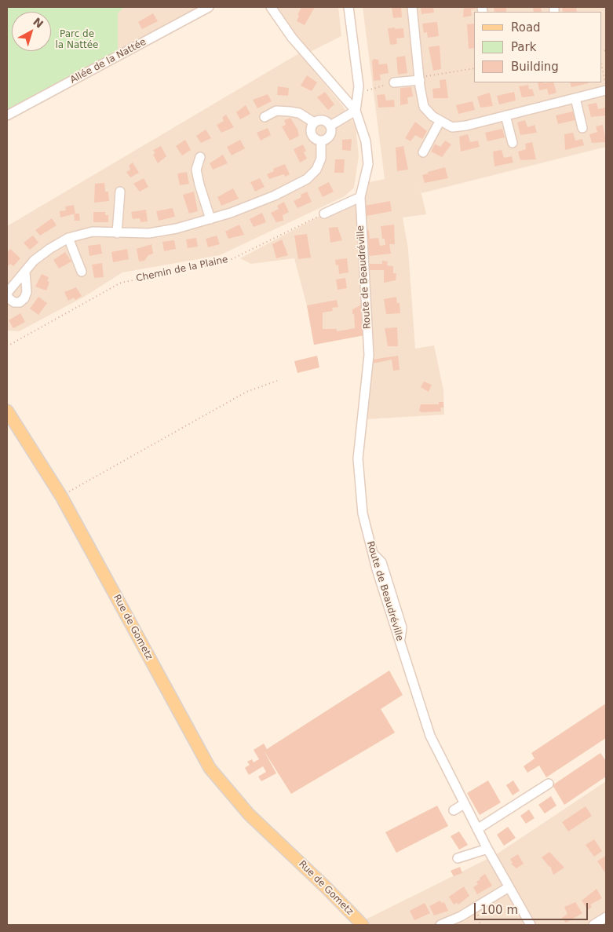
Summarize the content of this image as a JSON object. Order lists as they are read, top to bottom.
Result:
{
  "streets": {
    "main road": ["Rue de Gometz"],
    "street": ["Allée de la Nattée", "Route de Beaudréville"],
    "path": ["Chemin de la Plaine"]
  },
  "parks": ["Parc de la Nattée"],
  "legend": ["Road", "Park", "Building"],
  "scale_bar": "100 m",
  "north": "top right"
}
